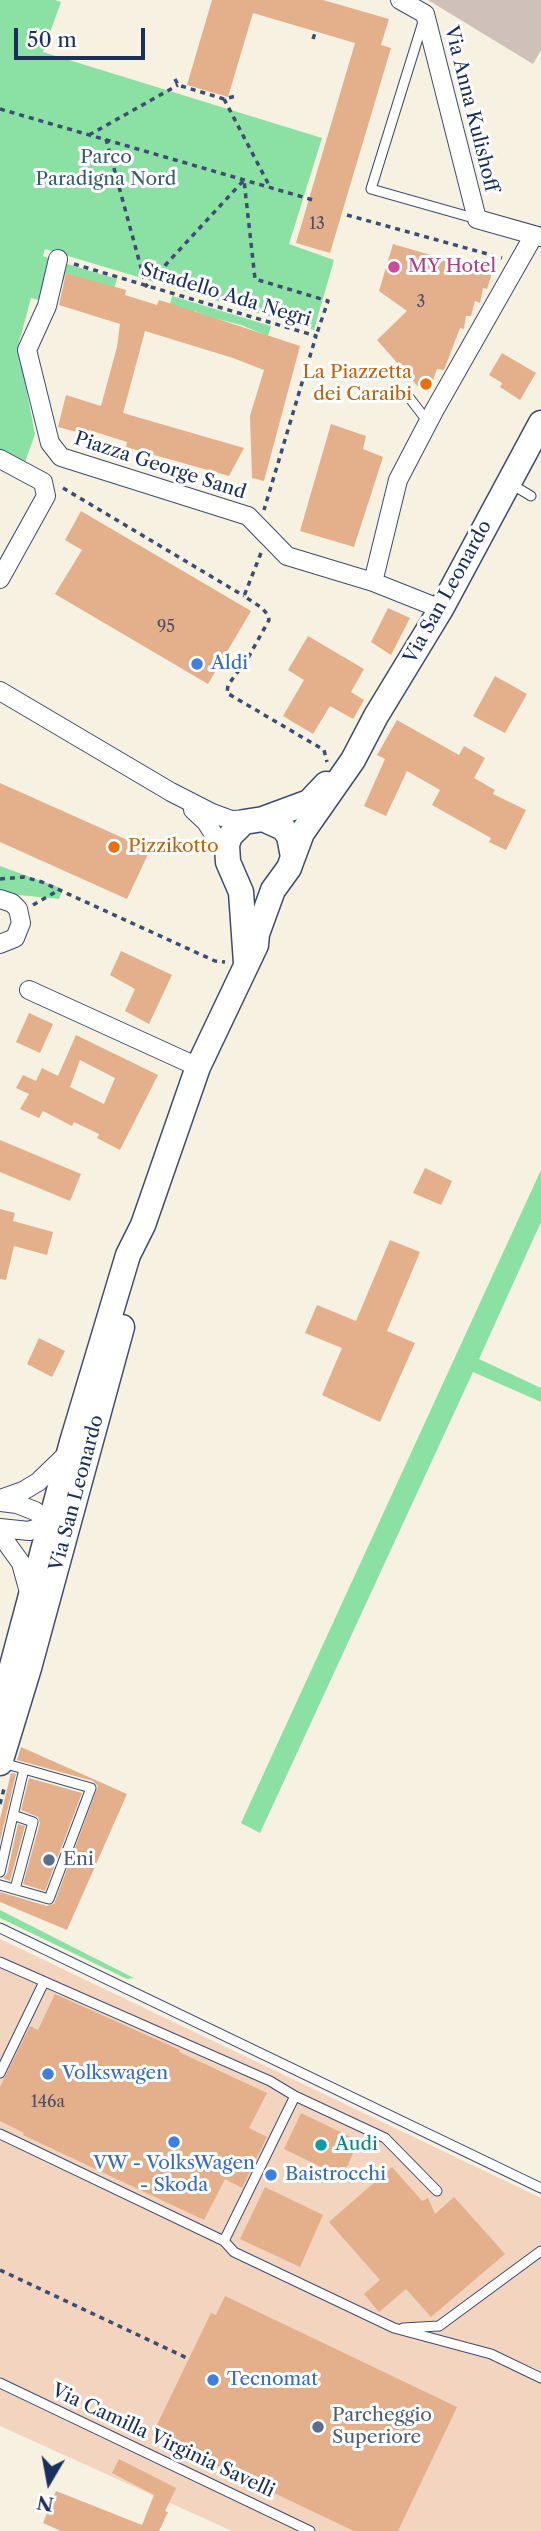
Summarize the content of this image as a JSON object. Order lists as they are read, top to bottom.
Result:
{
  "streets": {
    "main road": ["Via San Leonardo"],
    "street": ["Via Anna Kulishoff", "Piazza George Sand"],
    "lane": ["Via Camilla Virginia Savelli"],
    "path": ["Stradello Ada Negri"]
  },
  "crossings": [
    ["Stradello Ada Negri", "Piazza George Sand"],
    ["Piazza George Sand", "Via San Leonardo"]
  ],
  "parks": ["Parco Paradigna Nord"],
  "places": [
    "MY Hotel",
    "La Piazzetta dei Caraibi",
    "Aldi",
    "Pizzikotto",
    "Eni",
    "Volkswagen",
    "VW - VolksWagen - Skoda",
    "Audi",
    "Baistrocchi",
    "Tecnomat",
    "Parcheggio Superiore"
  ],
  "house_numbers": [
    "13",
    "3",
    "95",
    "146a"
  ],
  "scale_bar": "50 m",
  "north": "bottom"
}
